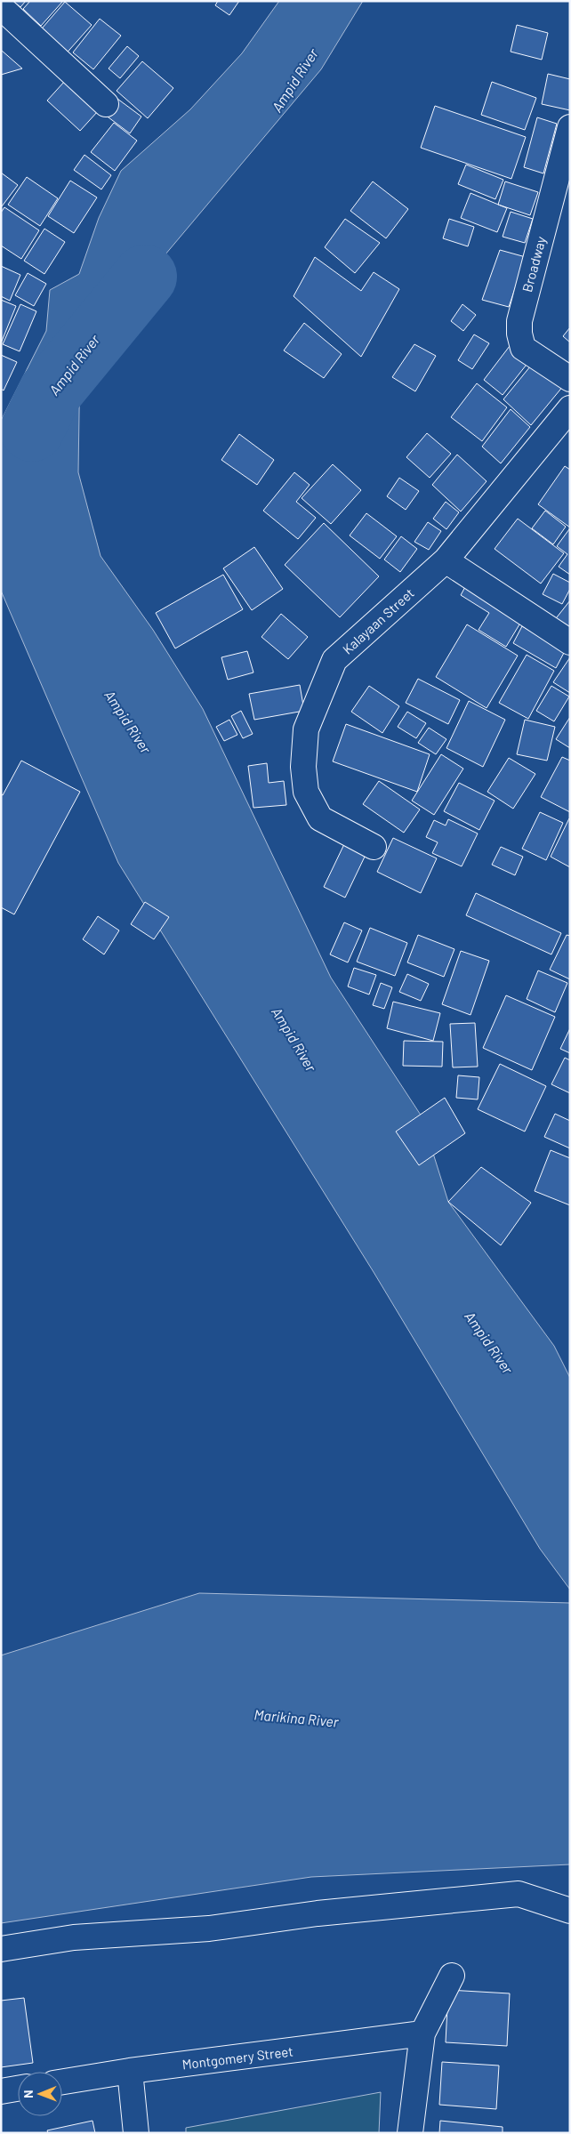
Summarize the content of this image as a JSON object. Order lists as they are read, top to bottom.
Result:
{
  "streets": {
    "street": ["Broadway", "Kalayaan Street", "Montgomery Street"]
  },
  "water": ["Ampid River", "Marikina River"],
  "north": "left"
}
